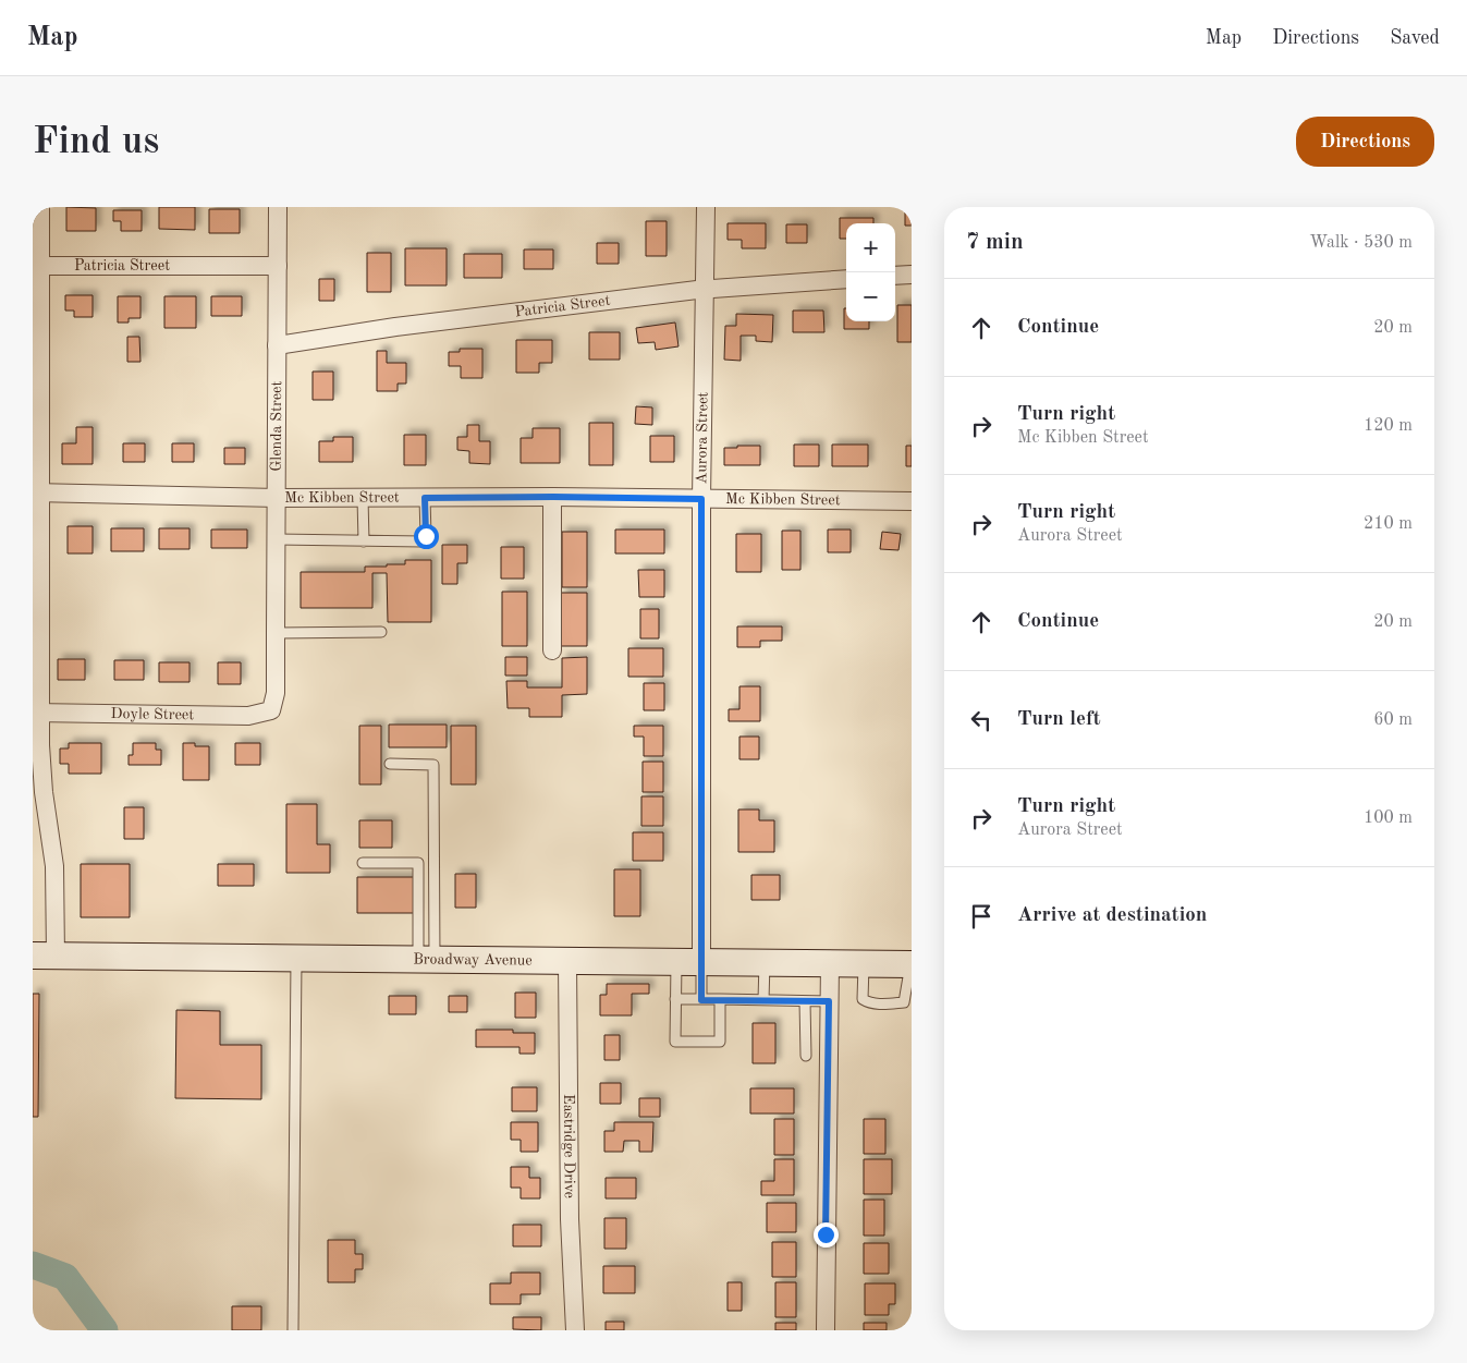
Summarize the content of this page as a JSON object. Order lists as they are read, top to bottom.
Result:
{
  "streets": {
    "main road": ["Broadway Avenue"],
    "street": [
      "Patricia Street",
      "Glenda Street",
      "Aurora Street",
      "Mc Kibben Street",
      "Doyle Street",
      "Eastridge Drive"
    ]
  },
  "crossings": [
    ["Patricia Street", "Glenda Street"],
    ["Patricia Street", "Aurora Street"],
    ["Glenda Street", "Mc Kibben Street"],
    ["Glenda Street", "Doyle Street"],
    ["Aurora Street", "Mc Kibben Street"],
    ["Aurora Street", "Broadway Avenue"],
    ["Broadway Avenue", "Eastridge Drive"]
  ],
  "page": {
    "header": "Map",
    "nav": ["Map", "Directions", "Saved"],
    "buttons": "Directions",
    "title": "Find us",
    "heading": ["7 min", "Walk · 530 m"],
    "map_buttons": ["+", "−"],
    "list": [
      ["Continue", "20 m"],
      ["Turn right", "Mc Kibben Street", "120 m"],
      ["Turn right", "Aurora Street", "210 m"],
      ["Continue", "20 m"],
      ["Turn left", "60 m"],
      ["Turn right", "Aurora Street", "100 m"],
      "Arrive at destination"
    ]
  }
}
